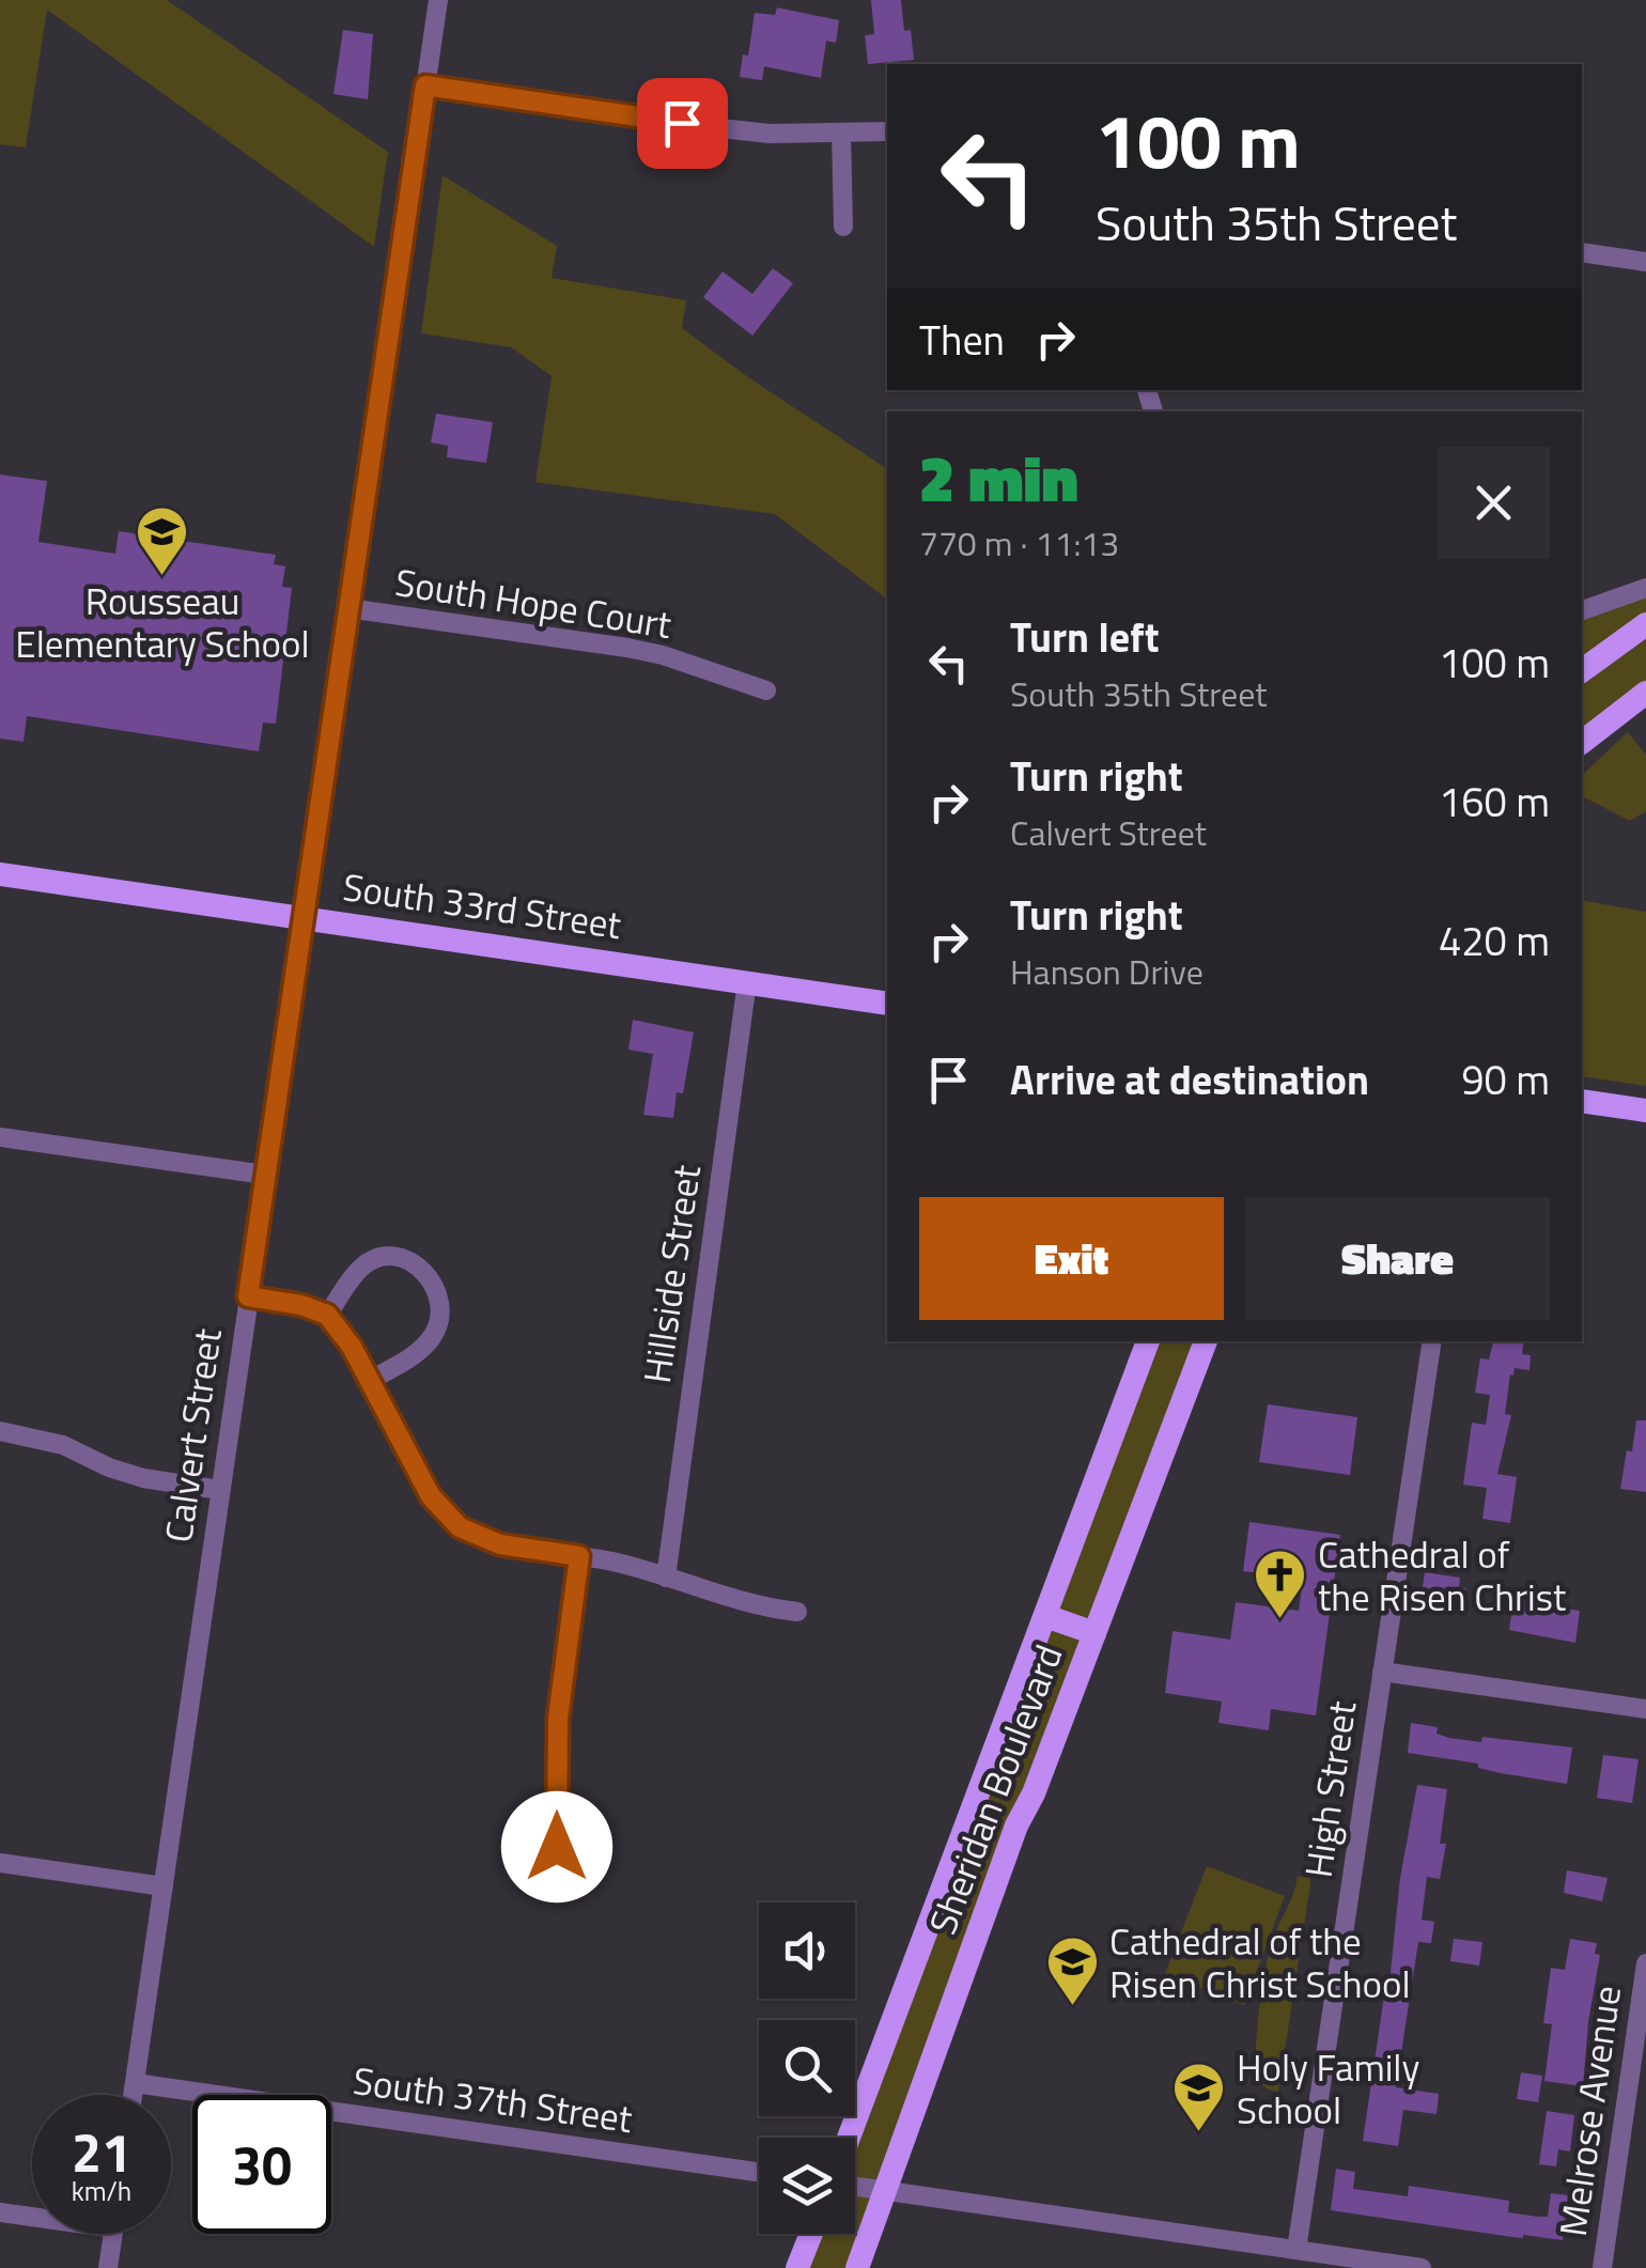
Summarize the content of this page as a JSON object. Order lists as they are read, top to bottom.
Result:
{
  "streets": {
    "main road": ["South 33rd Street", "Sheridan Boulevard"],
    "street": [
      "South Hope Court",
      "Hillside Street",
      "Calvert Street",
      "High Street",
      "South 37th Street",
      "Melrose Avenue"
    ]
  },
  "crossings": [
    ["South Hope Court", "Calvert Street"],
    ["South 33rd Street", "Hillside Street"],
    ["South 33rd Street", "Calvert Street"],
    ["Calvert Street", "South 37th Street"]
  ],
  "places": {
    "school or university": ["Rousseau Elementary School", "Cathedral of the Risen Christ School", "Holy Family School"],
    "church": ["Cathedral of the Risen Christ"]
  },
  "page": {
    "turn": ["100 m", "South 35th Street"],
    "then": "Then",
    "heading": ["2 min", "770 m · 11:13"],
    "list": [
      {
        "name": "Turn left",
        "note": "South 35th Street",
        "value": "100 m"
      },
      {
        "name": "Turn right",
        "note": "Calvert Street",
        "value": "160 m"
      },
      {
        "name": "Turn right",
        "note": "Hanson Drive",
        "value": "420 m"
      },
      {
        "name": "Arrive at destination",
        "value": "90 m"
      }
    ],
    "buttons": ["Exit", "Share"],
    "speed": "21 km/h",
    "limit": "30"
  }
}
